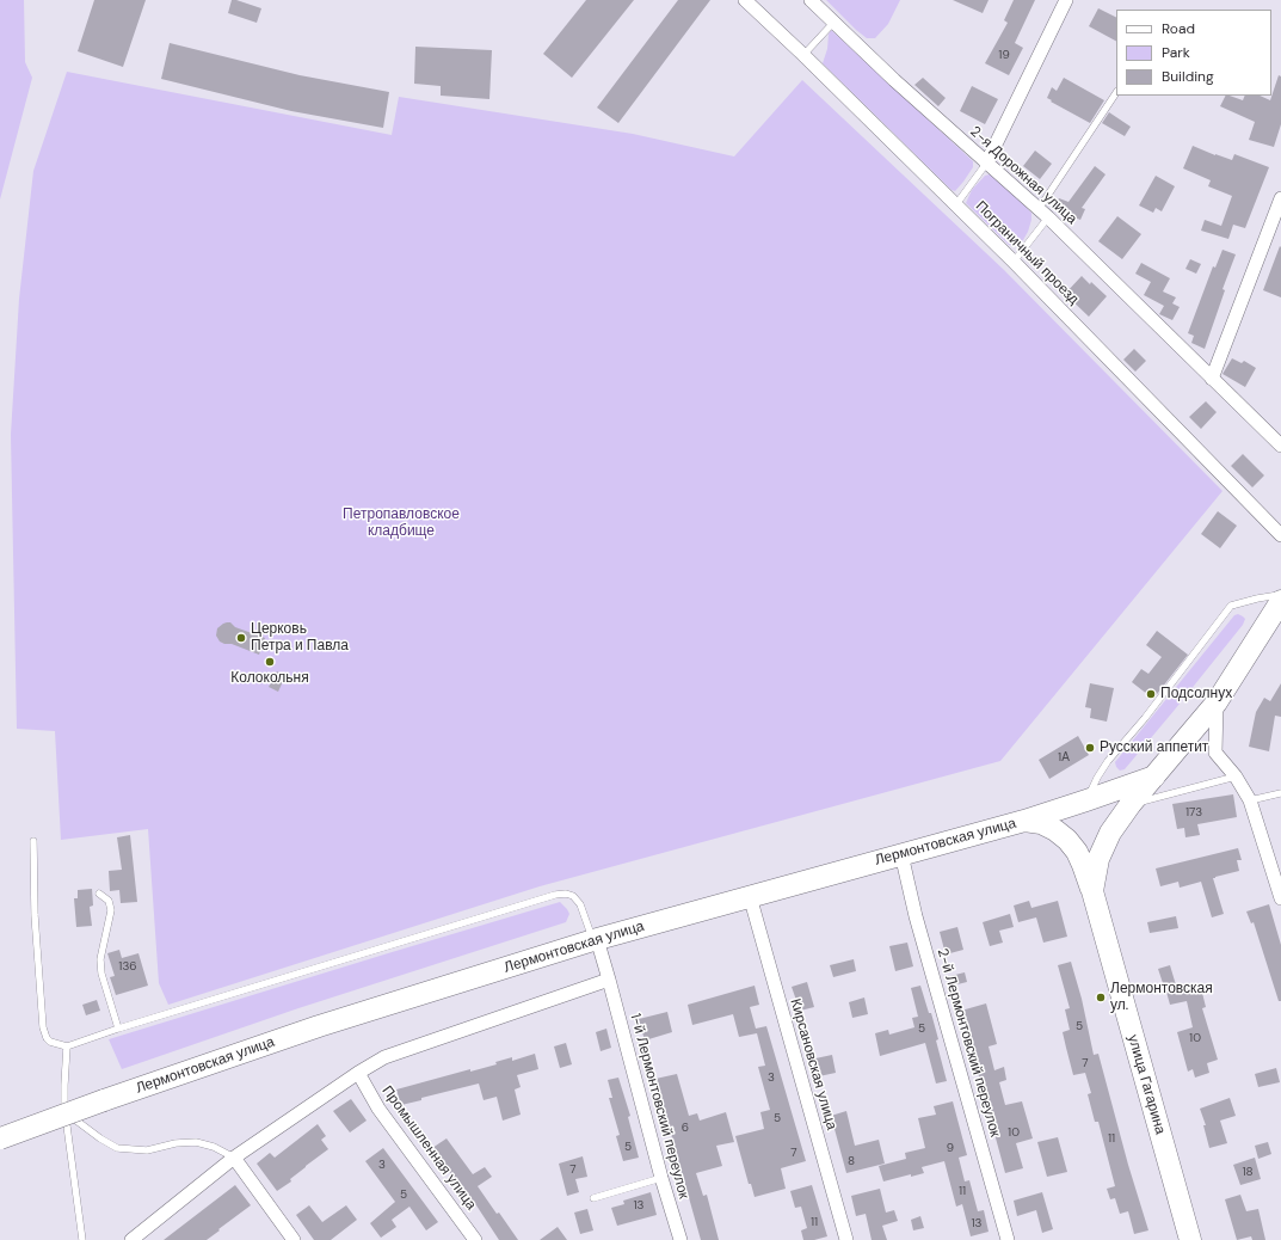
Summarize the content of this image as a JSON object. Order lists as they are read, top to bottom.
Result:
{
  "streets": {
    "main road": ["Лермонтовская улица", "улица Гагарина"],
    "street": [
      "2-я Дорожная улица",
      "Пограничный проезд",
      "2-й Лермонтовский переулок",
      "Кирсановская улица",
      "1-й Лермонтовский переулок",
      "Промышленная улица"
    ]
  },
  "crossings": [
    ["Лермонтовская улица", "2-й Лермонтовский переулок"],
    ["Лермонтовская улица", "Кирсановская улица"],
    ["Лермонтовская улица", "улица Гагарина"],
    ["Лермонтовская улица", "1-й Лермонтовский переулок"]
  ],
  "parks": ["Петропавловское кладбище"],
  "places": [
    "Церковь Петра и Павла",
    "Колокольня",
    "Подсолнух",
    "Русский аппетит",
    "Лермонтовская ул."
  ],
  "house_numbers": [
    "19",
    "1А",
    "173",
    "136",
    "5",
    "5",
    "10",
    "7",
    "3",
    "5",
    "6",
    "10",
    "11",
    "5",
    "9",
    "7",
    "8",
    "3",
    "7",
    "18",
    "11",
    "5",
    "13",
    "11",
    "13"
  ],
  "legend": ["Road", "Park", "Building"]
}
